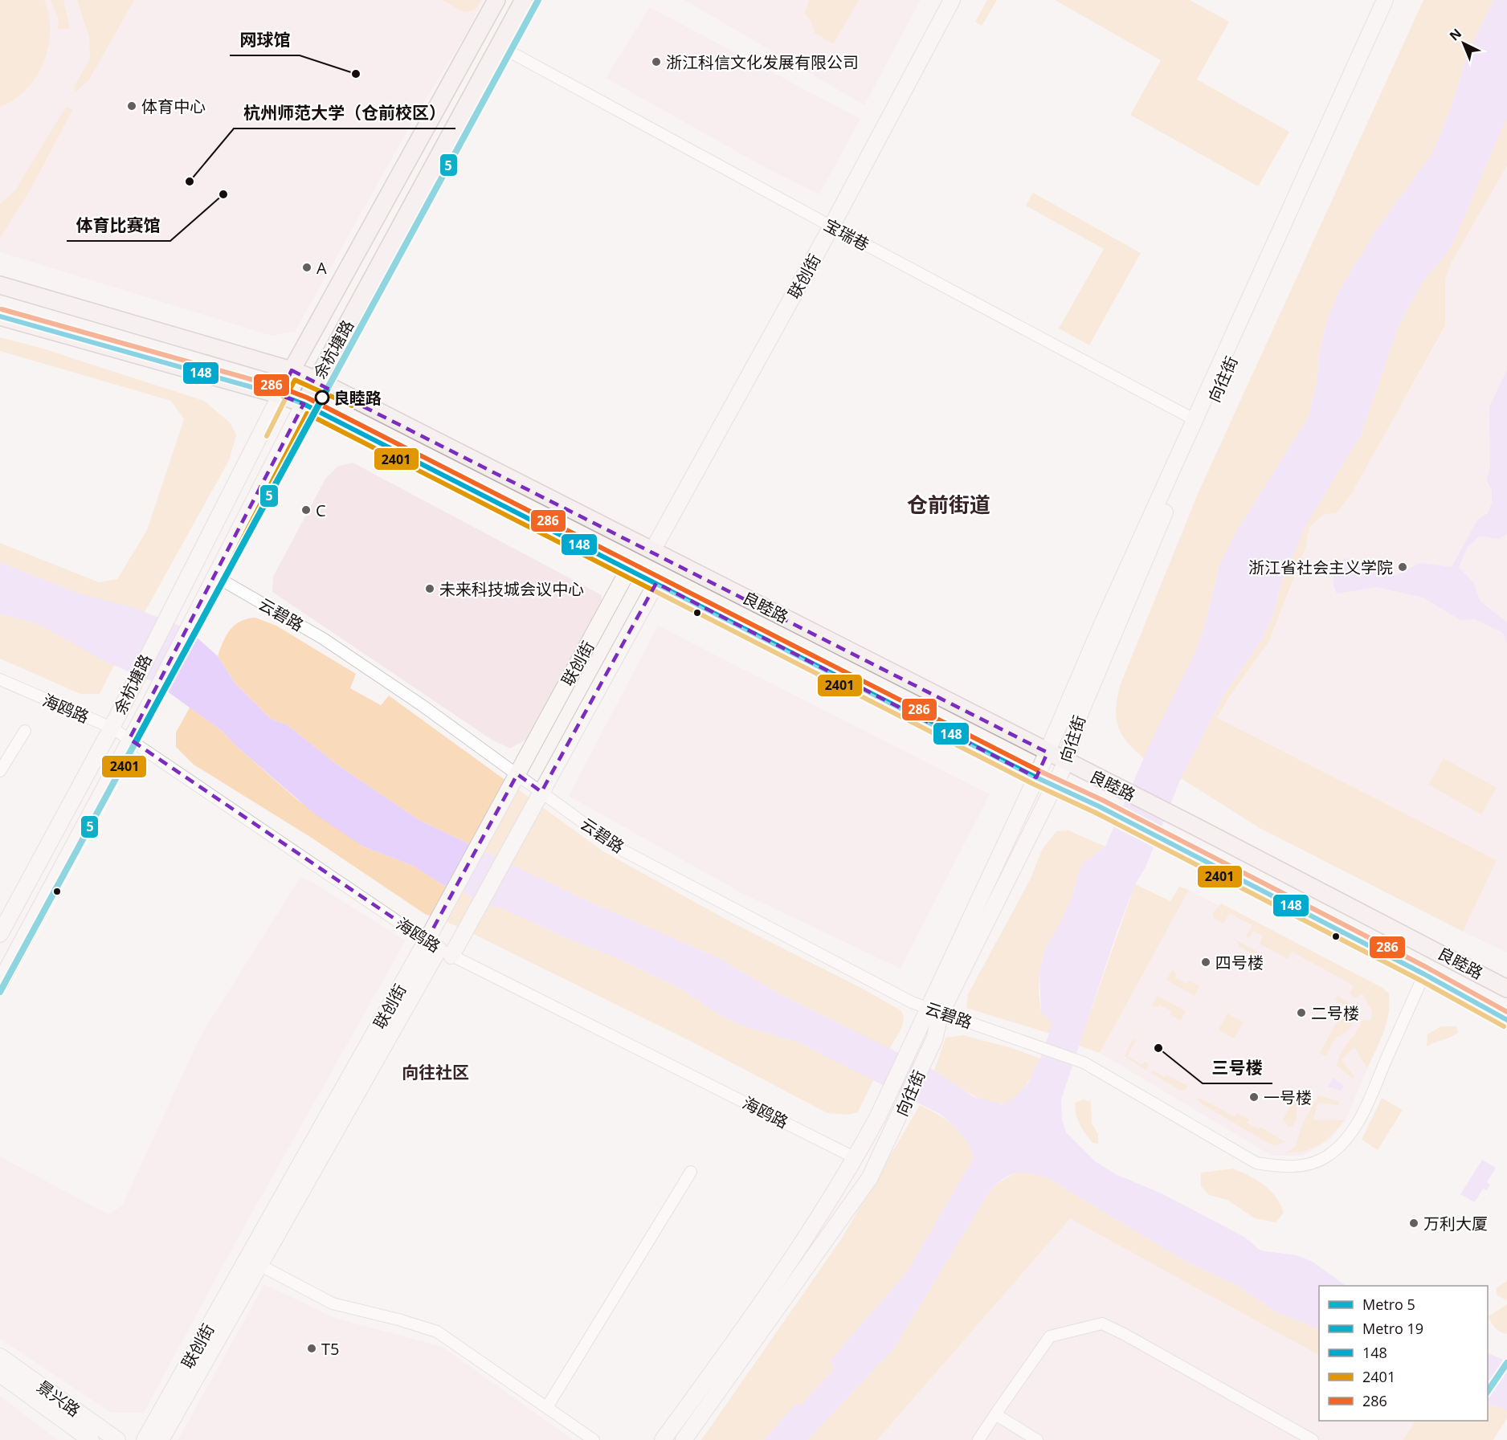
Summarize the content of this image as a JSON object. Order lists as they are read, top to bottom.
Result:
{
  "streets": {
    "main road": ["余杭塘路", "良睦路"],
    "street": [
      "宝瑞巷",
      "联创街",
      "向往街",
      "云碧路",
      "海鸥路",
      "景兴路"
    ]
  },
  "crossings": [
    ["宝瑞巷", "联创街"],
    ["宝瑞巷", "余杭塘路"],
    ["宝瑞巷", "向往街"],
    ["联创街", "良睦路"],
    ["联创街", "云碧路"],
    ["联创街", "海鸥路"],
    ["余杭塘路", "良睦路"],
    ["余杭塘路", "云碧路"],
    ["余杭塘路", "海鸥路"],
    ["向往街", "良睦路"],
    ["向往街", "云碧路"],
    ["向往街", "海鸥路"],
    ["良睦路", "云碧路"]
  ],
  "districts": ["仓前街道", "向往社区"],
  "places": [
    "浙江科信文化发展有限公司",
    "网球馆",
    "体育中心",
    "杭州师范大学（仓前校区）",
    "体育比赛馆",
    "A",
    "良睦路",
    "C",
    "浙江省社会主义学院",
    "未来科技城会议中心",
    "四号楼",
    "二号楼",
    "三号楼",
    "一号楼",
    "万利大厦",
    "T5"
  ],
  "lines": [
    "metro line 5",
    "transit line 286",
    "transit line 148",
    "transit line 2401",
    "metro line 19"
  ],
  "legend": [
    "Metro 5",
    "Metro 19",
    "148",
    "2401",
    "286"
  ],
  "north": "top left"
}
